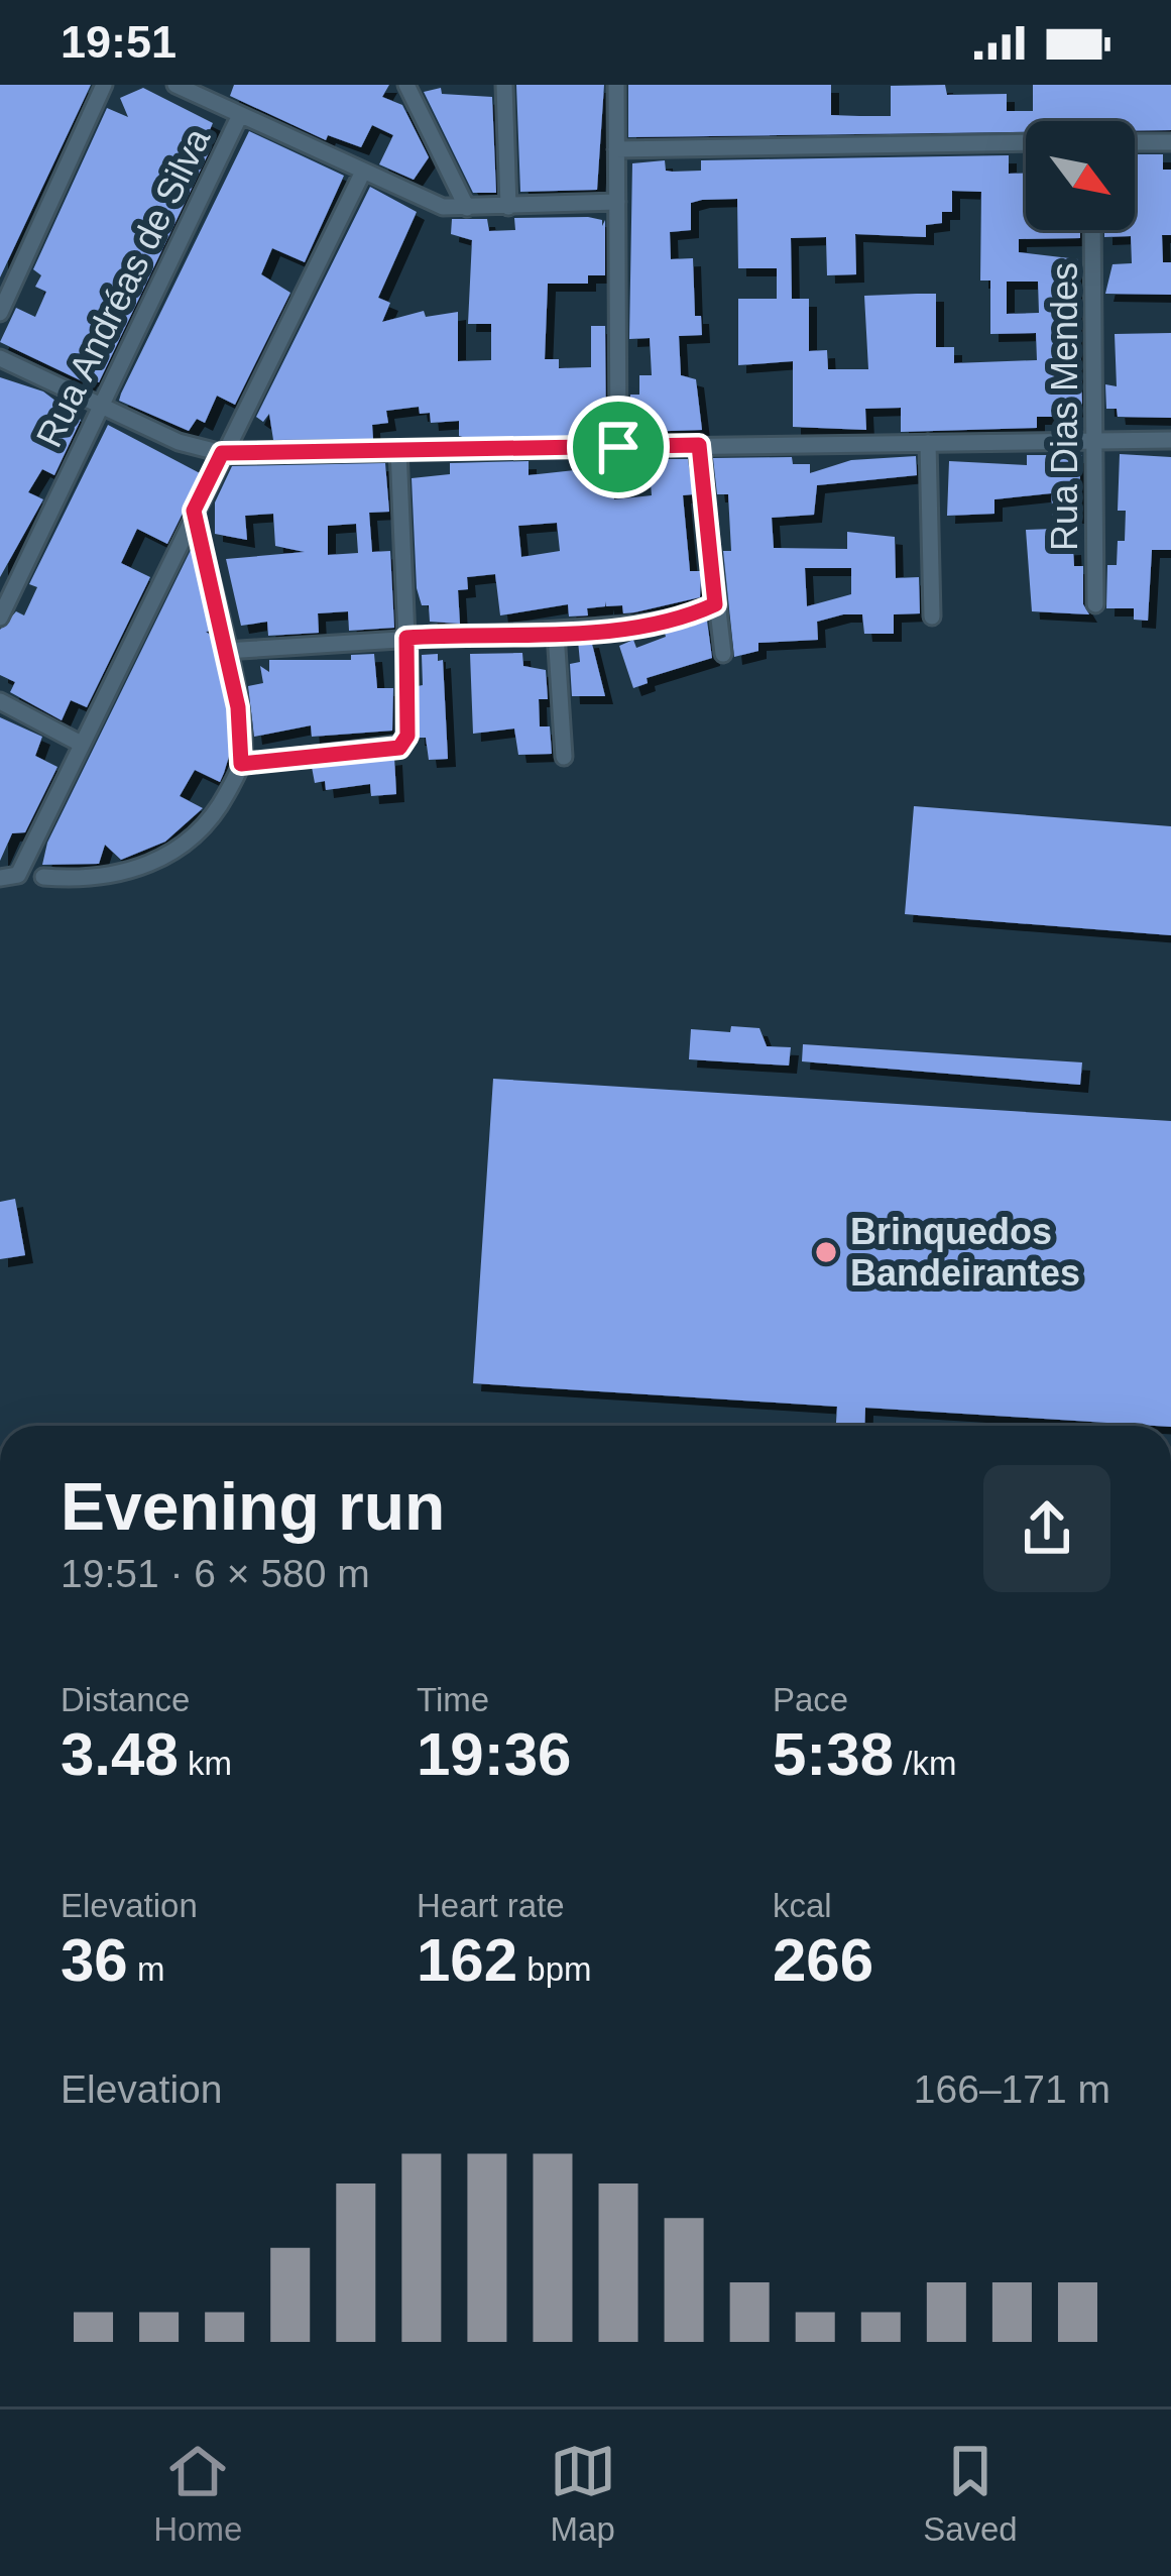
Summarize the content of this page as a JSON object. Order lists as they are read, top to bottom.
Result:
{
  "streets": {
    "street": ["Rua Andréas de Silva", "Rua Dias Mendes"]
  },
  "places": ["Brinquedos Bandeirantes"],
  "north": "bottom right",
  "page": {
    "status": "19:51",
    "heading": ["Evening run", "19:51 · 6 × 580 m"],
    "stats": [
      ["Distance", "3.48 km"],
      ["Time", "19:36"],
      ["Pace", "5:38 /km"],
      ["Elevation", "36 m"],
      ["Heart rate", "162 bpm"],
      ["kcal", "266"]
    ],
    "chart": ["Elevation", "166–171 m"],
    "tabs": ["Home", "Map", "Saved"]
  }
}
